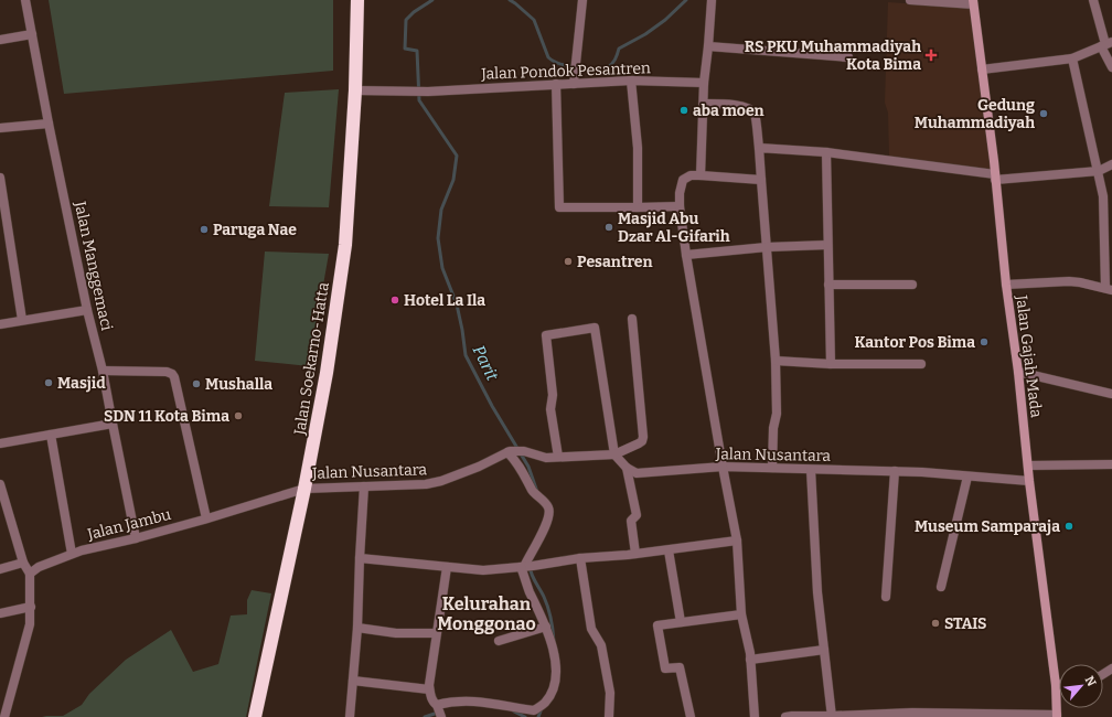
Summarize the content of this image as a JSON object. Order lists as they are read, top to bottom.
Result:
{
  "streets": {
    "highway": ["Jalan Soekarno-Hatta"],
    "main road": ["Jalan Gajah Mada"],
    "street": [
      "Jalan Pondok Pesantren",
      "Jalan Manggemaci",
      "Jalan Nusantara",
      "Jalan Jambu"
    ]
  },
  "crossings": [
    ["Jalan Pondok Pesantren", "Jalan Soekarno-Hatta"],
    ["Jalan Manggemaci", "Jalan Jambu"],
    ["Jalan Gajah Mada", "Jalan Nusantara"],
    ["Jalan Soekarno-Hatta", "Jalan Nusantara"],
    ["Jalan Soekarno-Hatta", "Jalan Jambu"],
    ["Jalan Nusantara", "Jalan Jambu"]
  ],
  "districts": ["Kelurahan Monggonao"],
  "water": ["Parit"],
  "places": {
    "health": ["RS PKU Muhammadiyah Kota Bima"],
    "other": [
      "aba moen",
      "Gedung Muhammadiyah",
      "Masjid Abu Dzar Al-Gifarih",
      "Paruga Nae",
      "Pesantren",
      "Hotel La Ila",
      "Kantor Pos Bima",
      "Masjid",
      "Mushalla",
      "SDN 11 Kota Bima",
      "Museum Samparaja",
      "STAIS"
    ]
  },
  "north": "top right"
}
